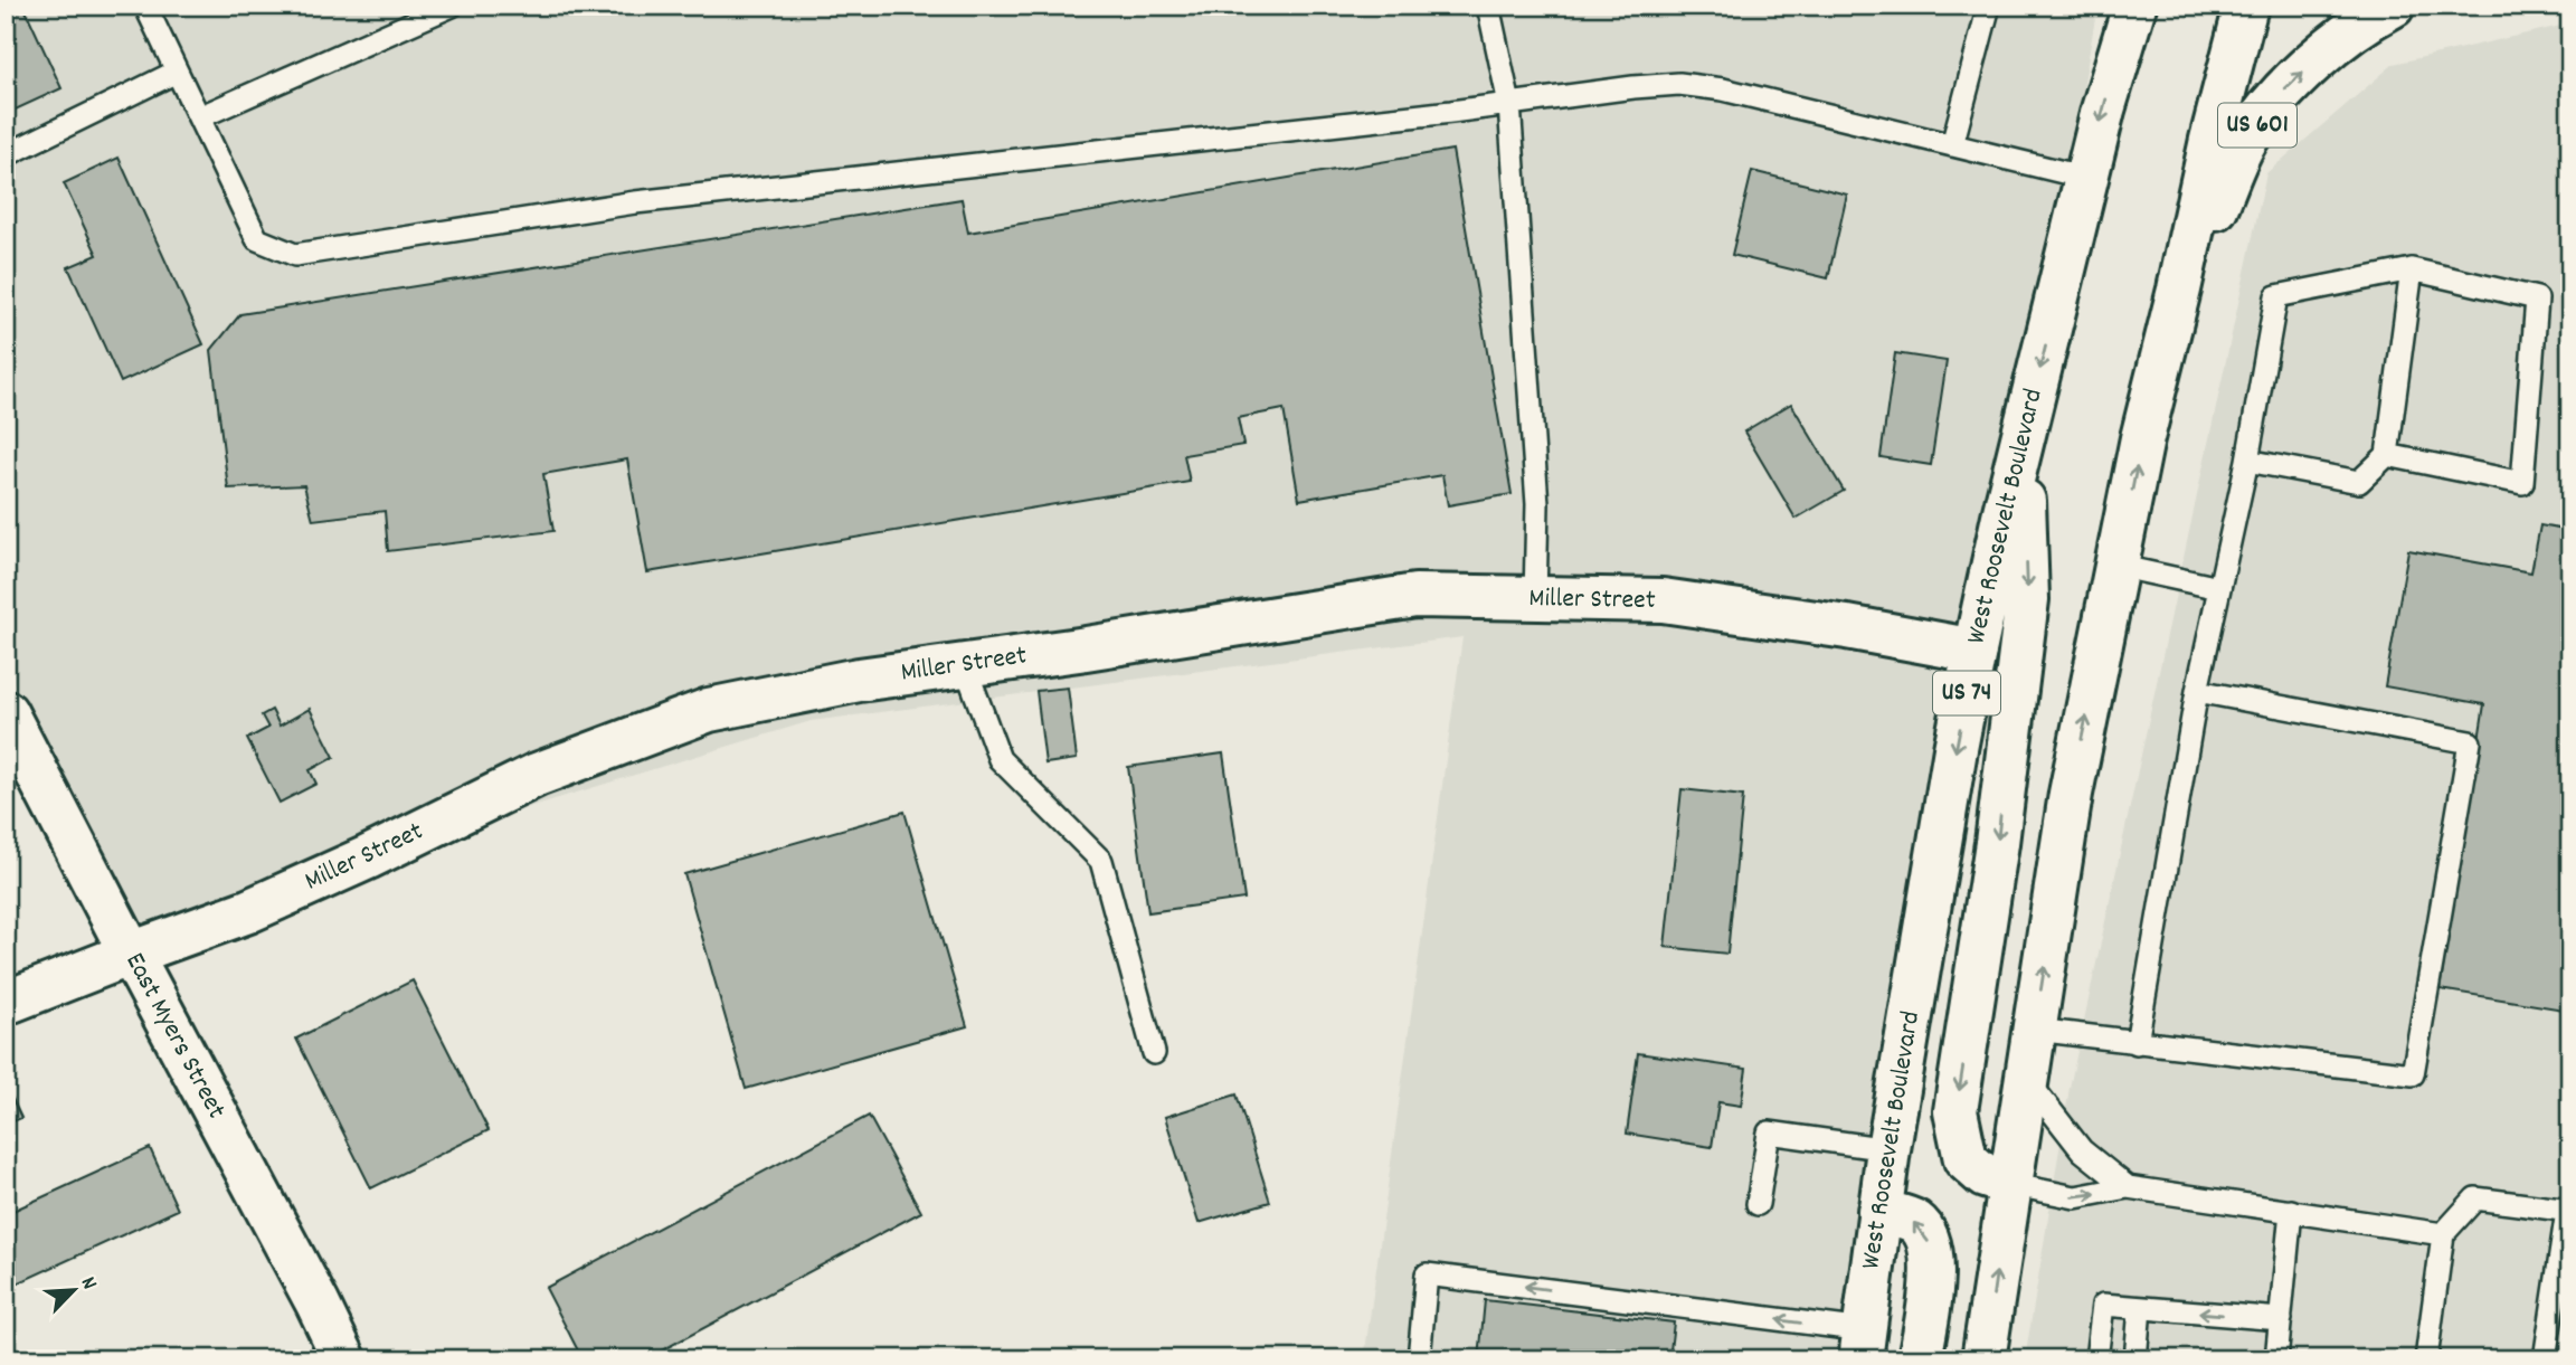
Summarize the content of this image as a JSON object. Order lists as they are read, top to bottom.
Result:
{
  "streets": {
    "main road": [
      "US 601",
      "West Roosevelt Boulevard",
      "Miller Street",
      "US 74",
      "East Myers Street"
    ]
  },
  "crossings": [
    ["West Roosevelt Boulevard", "Miller Street"],
    ["Miller Street", "East Myers Street"]
  ],
  "north": "top right"
}
